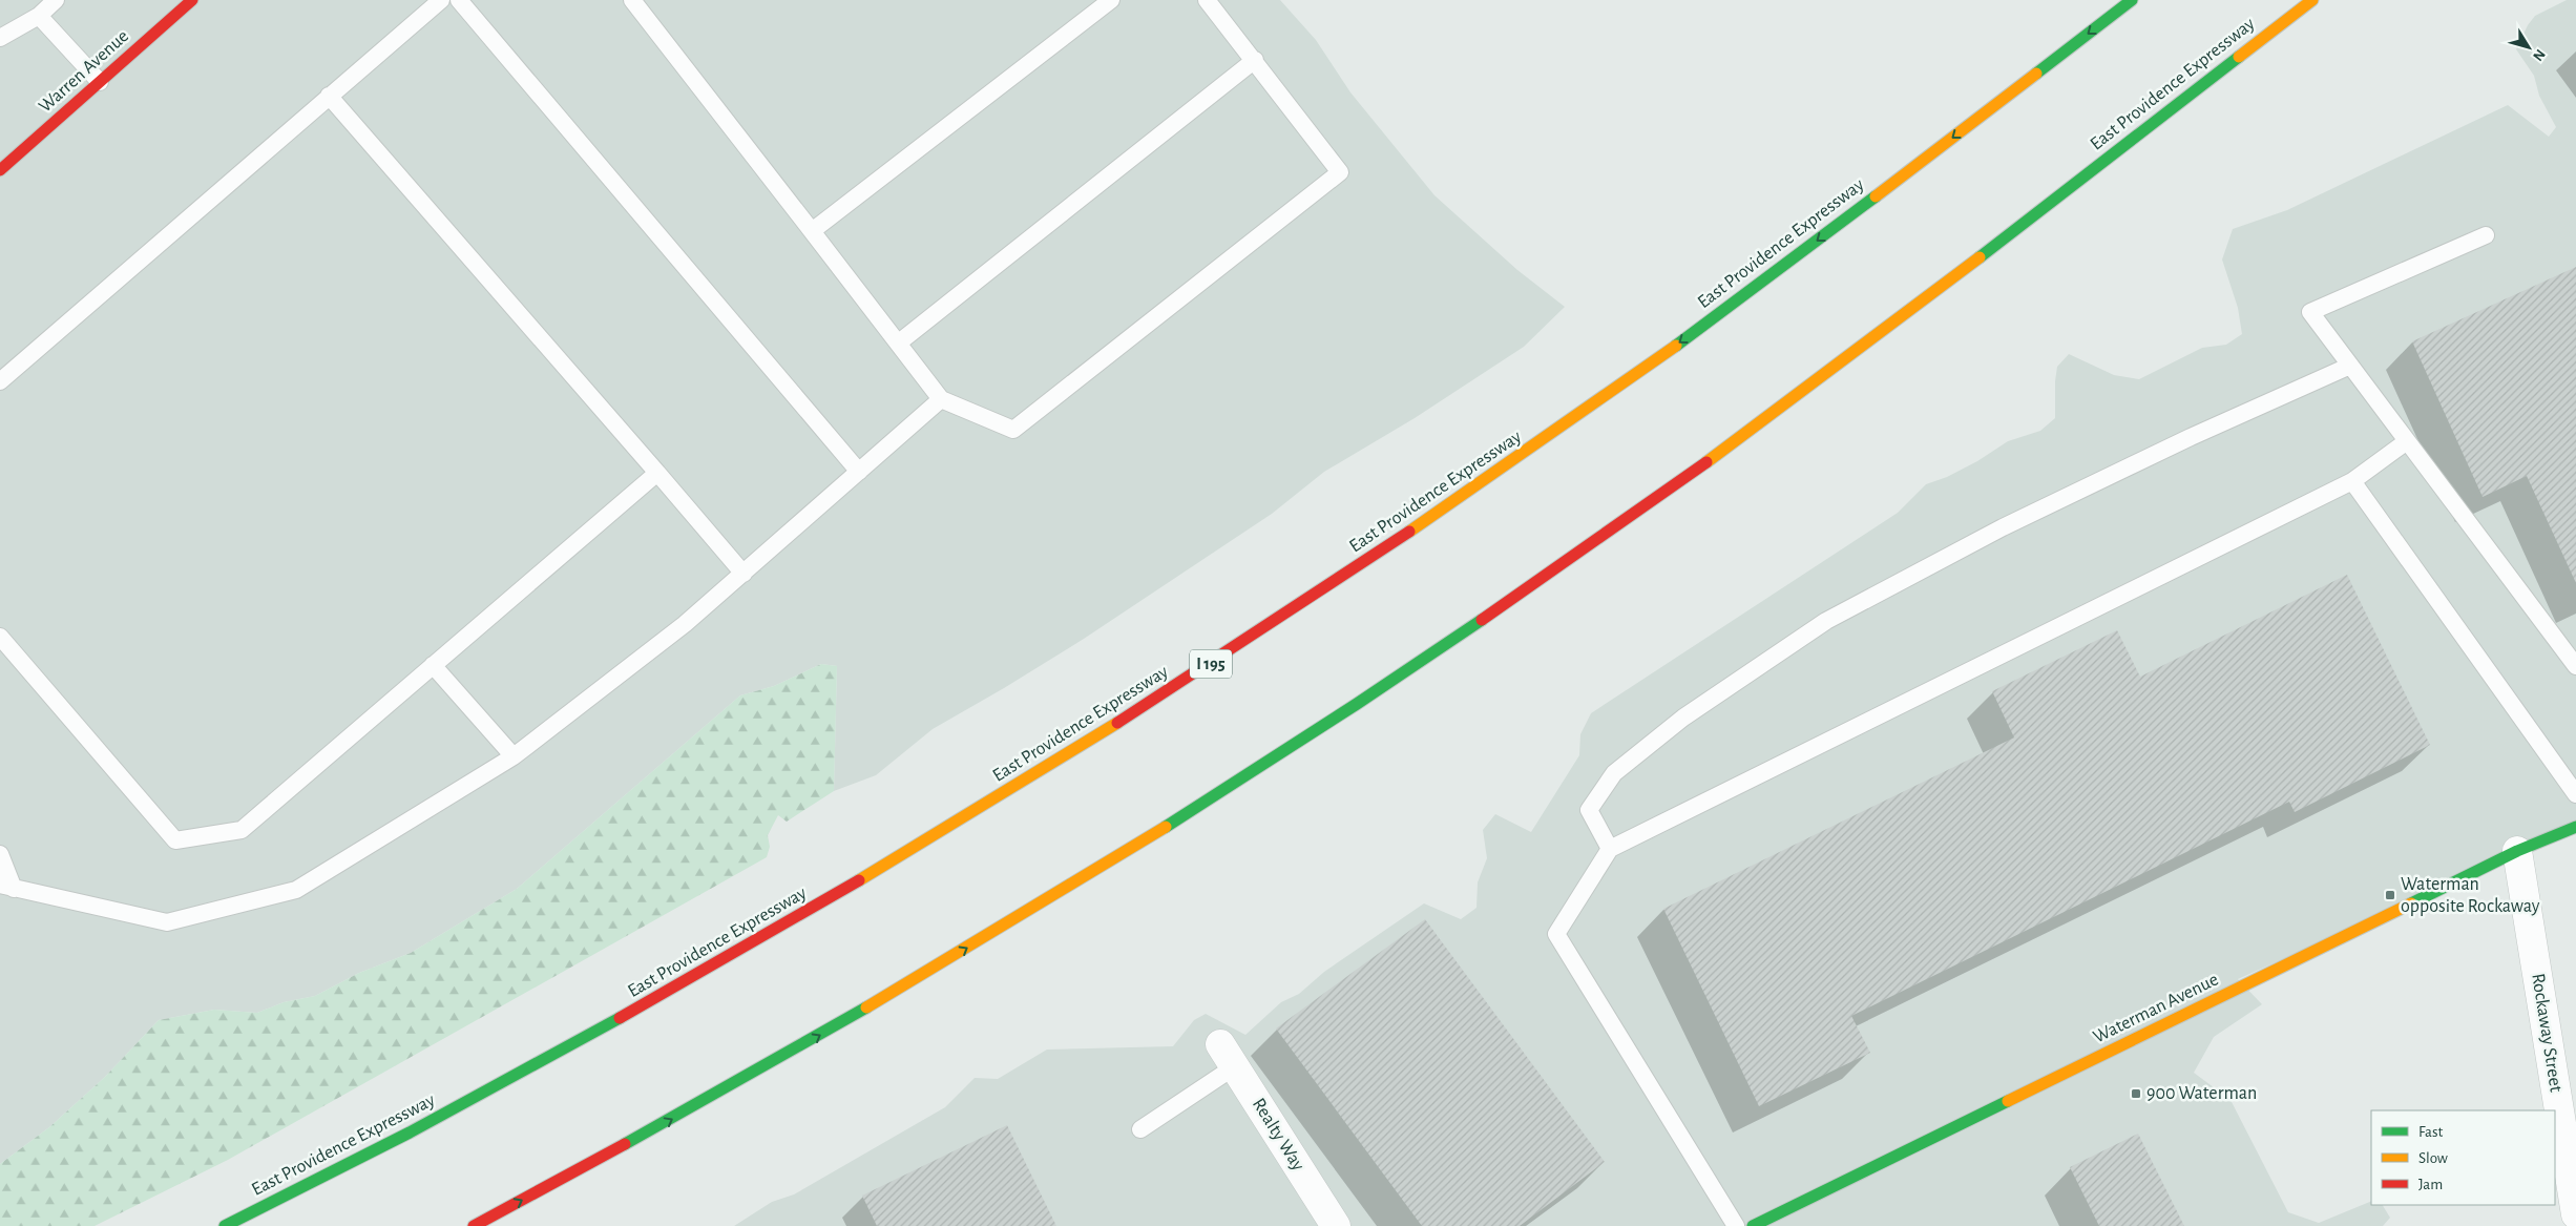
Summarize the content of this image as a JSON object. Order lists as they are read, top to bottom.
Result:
{
  "streets": {
    "main road": [
      "Warren Avenue",
      "East Providence Expressway",
      "I 195",
      "Waterman Avenue"
    ],
    "street": ["Rockaway Street", "Realty Way"]
  },
  "crossings": [
    ["Waterman Avenue", "Rockaway Street"]
  ],
  "places": {
    "transit": ["Waterman opposite Rockaway", "900 Waterman"]
  },
  "legend": ["Fast", "Slow", "Jam"],
  "north": "bottom right"
}
